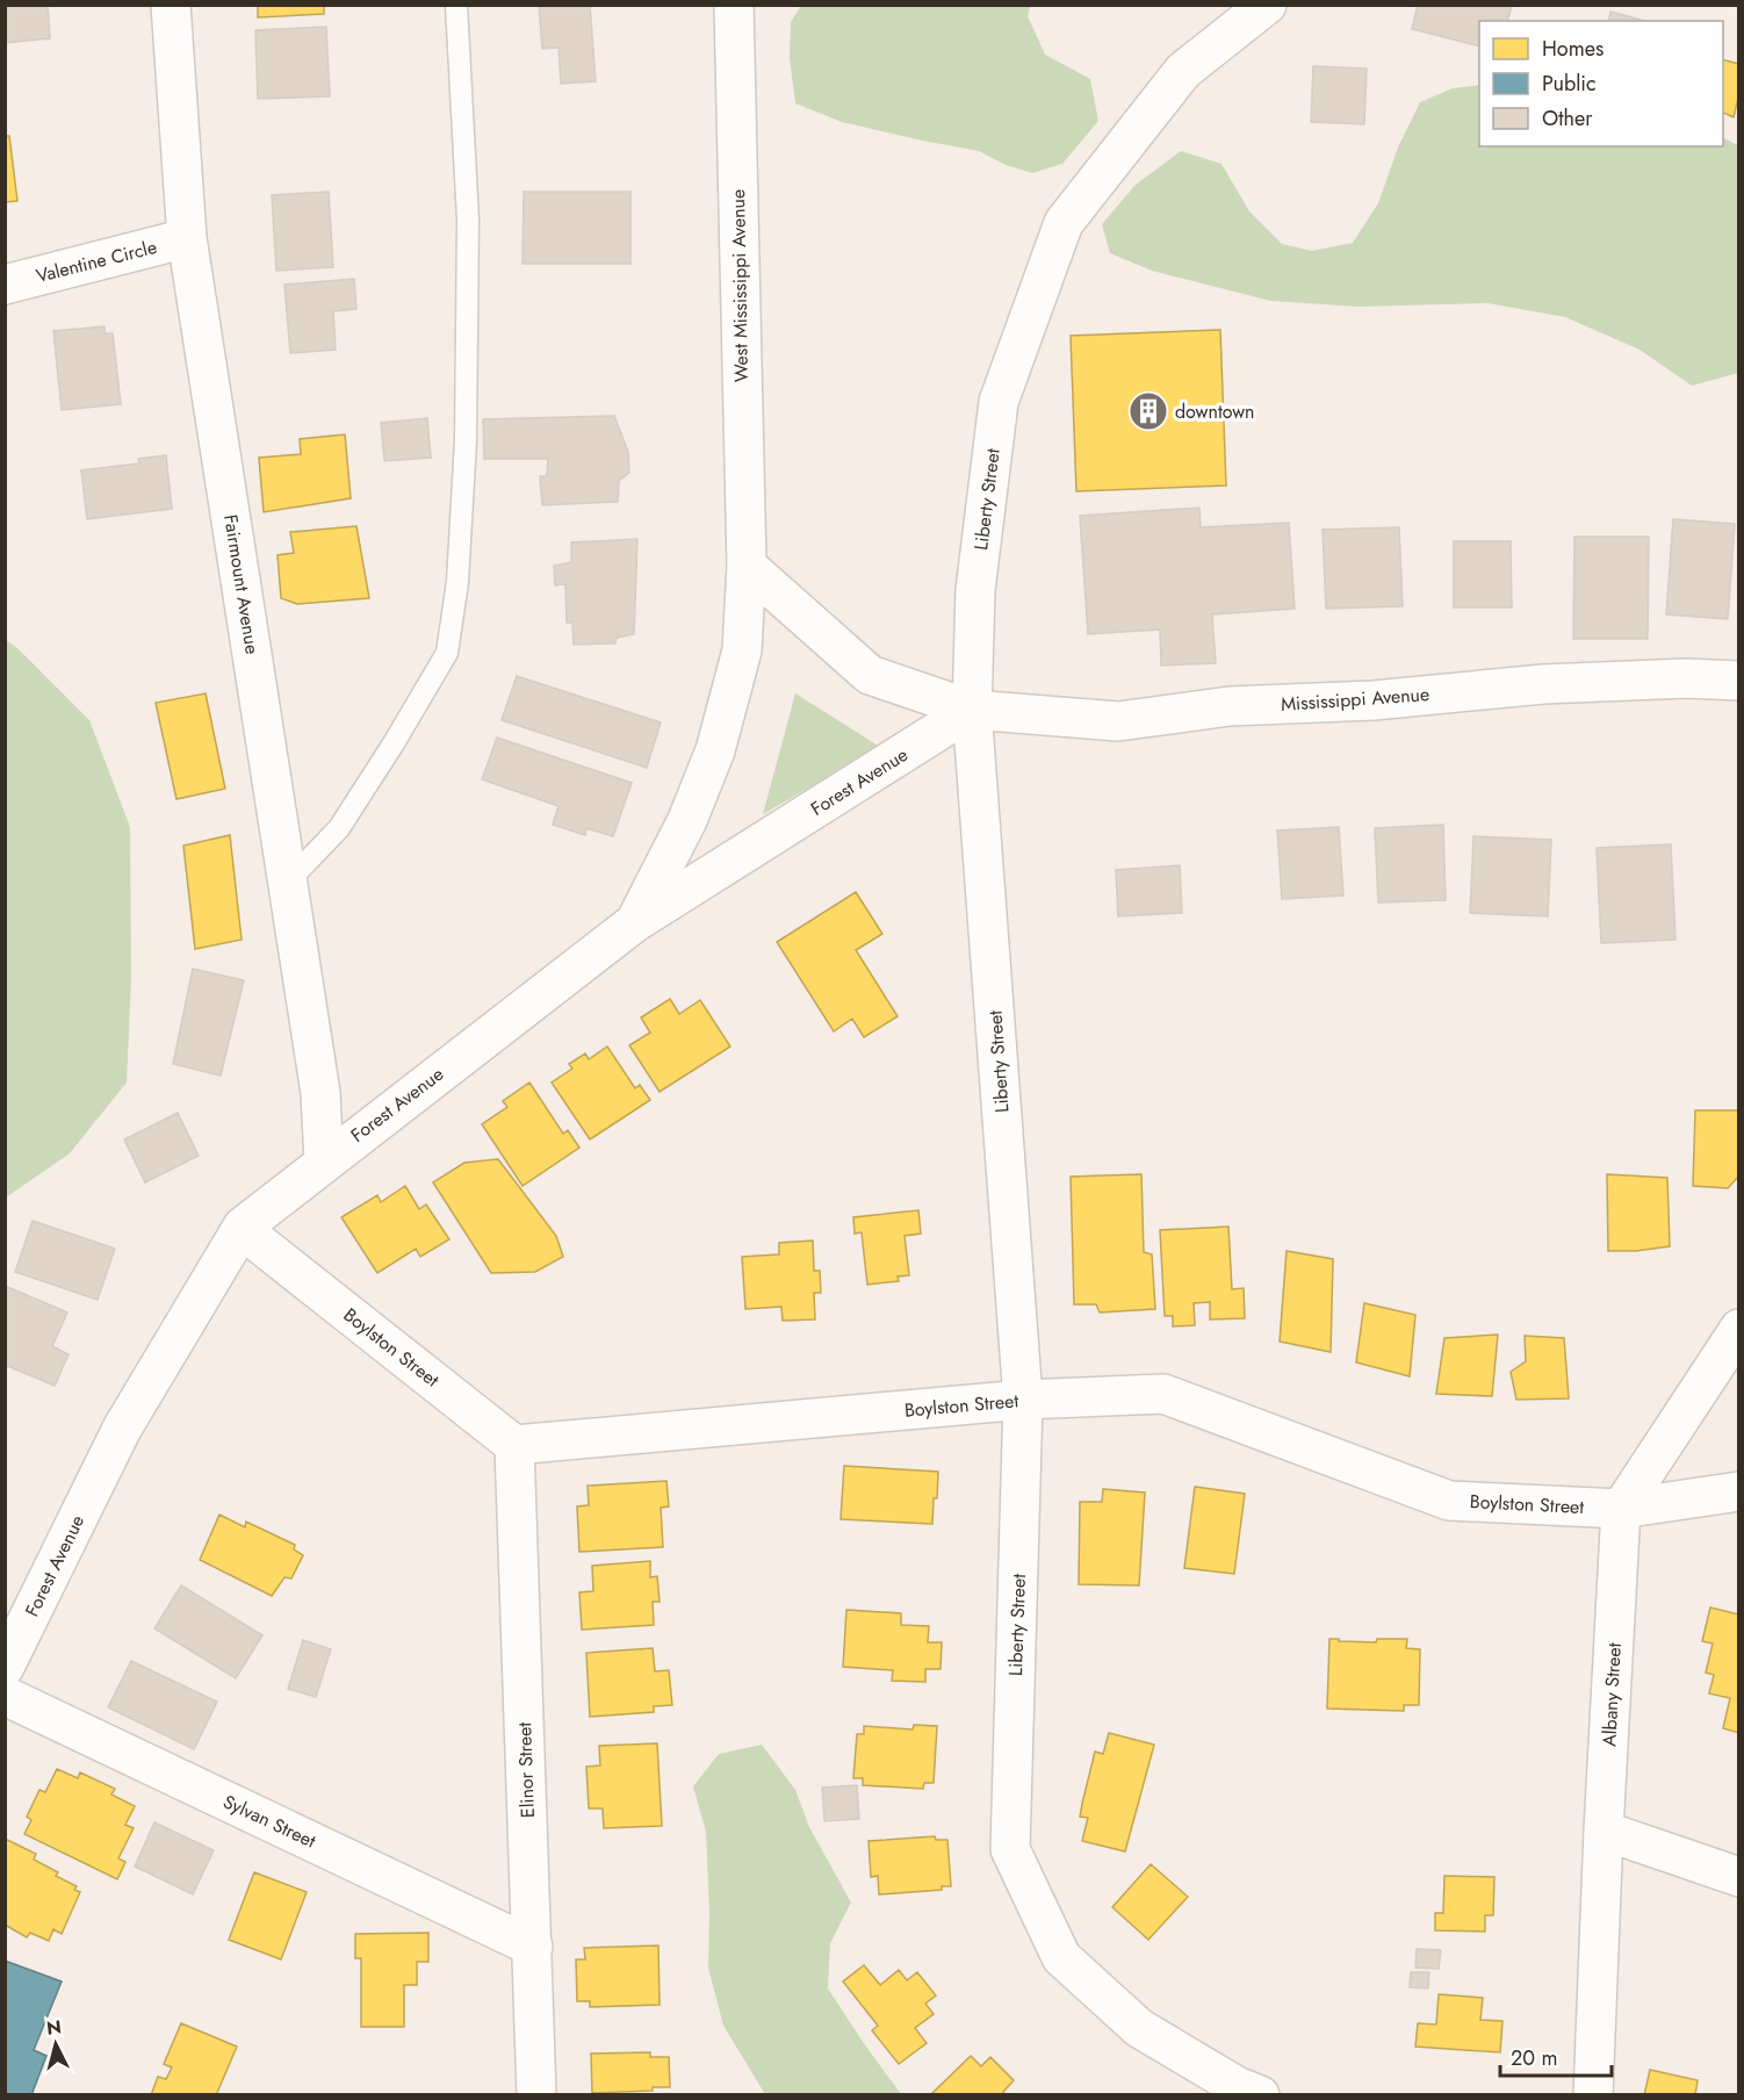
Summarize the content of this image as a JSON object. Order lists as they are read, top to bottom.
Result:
{
  "streets": {
    "street": [
      "Valentine Circle",
      "West Mississippi Avenue",
      "Liberty Street",
      "Fairmount Avenue",
      "Mississippi Avenue",
      "Forest Avenue",
      "Boylston Street",
      "Albany Street",
      "Elinor Street",
      "Sylvan Street"
    ]
  },
  "crossings": [
    ["Valentine Circle", "Fairmount Avenue"],
    ["West Mississippi Avenue", "Forest Avenue"],
    ["Liberty Street", "Mississippi Avenue"],
    ["Liberty Street", "Forest Avenue"],
    ["Liberty Street", "Boylston Street"],
    ["Fairmount Avenue", "Forest Avenue"],
    ["Mississippi Avenue", "Forest Avenue"],
    ["Forest Avenue", "Boylston Street"],
    ["Boylston Street", "Albany Street"],
    ["Boylston Street", "Elinor Street"],
    ["Elinor Street", "Sylvan Street"]
  ],
  "places": {
    "building": ["downtown"]
  },
  "legend": ["Homes", "Public", "Other"],
  "scale_bar": "20 m",
  "north": "top"
}
